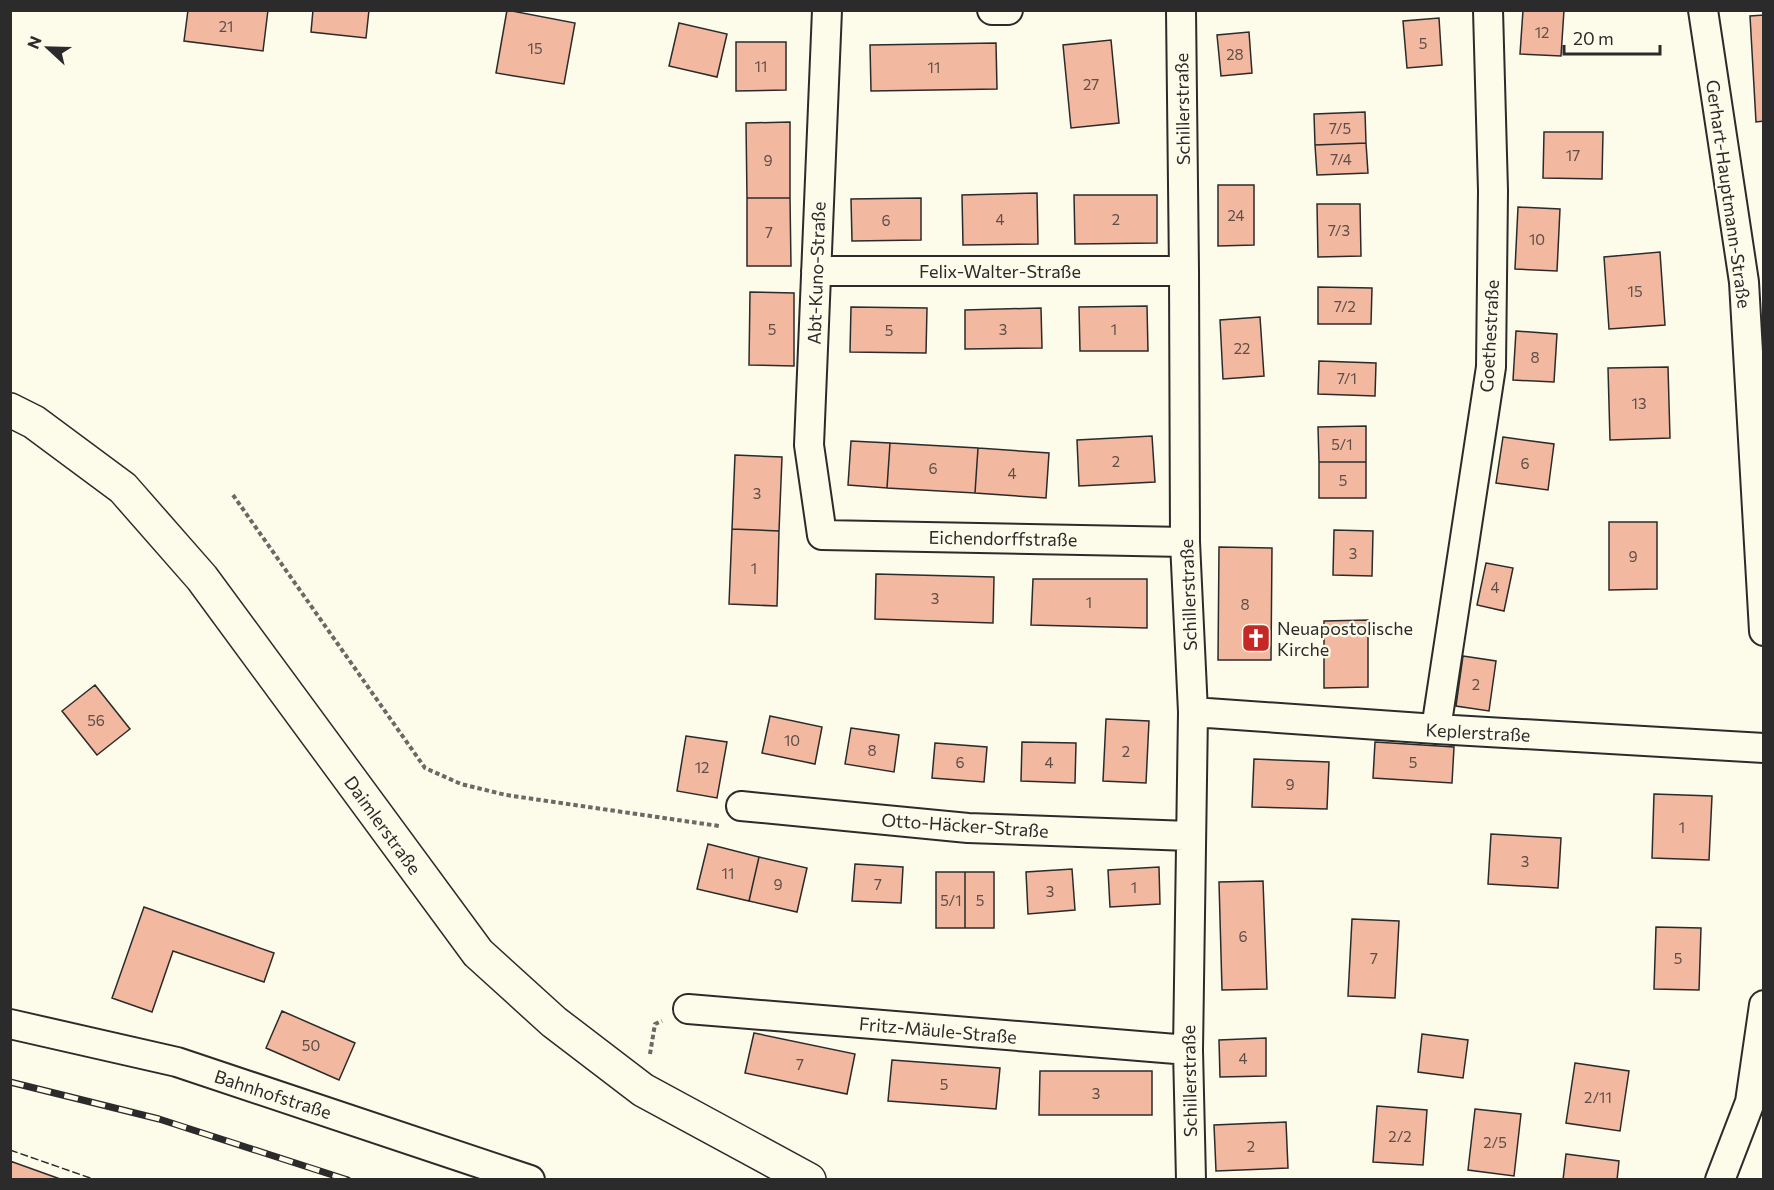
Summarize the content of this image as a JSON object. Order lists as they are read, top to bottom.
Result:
{
  "streets": {
    "main road": ["Daimlerstraße"],
    "street": [
      "Schillerstraße",
      "Gerhart-Hauptmann-Straße",
      "Felix-Walter-Straße",
      "Abt-Kuno-Straße",
      "Goethestraße",
      "Eichendorffstraße",
      "Keplerstraße",
      "Otto-Häcker-Straße",
      "Fritz-Mäule-Straße",
      "Bahnhofstraße"
    ]
  },
  "crossings": [
    ["Schillerstraße", "Felix-Walter-Straße"],
    ["Schillerstraße", "Eichendorffstraße"],
    ["Schillerstraße", "Keplerstraße"],
    ["Schillerstraße", "Otto-Häcker-Straße"],
    ["Schillerstraße", "Fritz-Mäule-Straße"],
    ["Felix-Walter-Straße", "Abt-Kuno-Straße"],
    ["Abt-Kuno-Straße", "Eichendorffstraße"],
    ["Goethestraße", "Keplerstraße"]
  ],
  "places": {
    "church": ["Neuapostolische Kirche"]
  },
  "house_numbers": [
    "21",
    "12",
    "5",
    "15",
    "28",
    "11",
    "11",
    "27",
    "7/5",
    "17",
    "7/4",
    "9",
    "24",
    "4",
    "2",
    "6",
    "7/3",
    "7",
    "10",
    "15",
    "7/2",
    "5",
    "3",
    "1",
    "5",
    "22",
    "8",
    "7/1",
    "13",
    "5/1",
    "2",
    "6",
    "6",
    "4",
    "5",
    "3",
    "3",
    "9",
    "1",
    "4",
    "3",
    "1",
    "8",
    "2",
    "56",
    "10",
    "8",
    "2",
    "6",
    "4",
    "5",
    "12",
    "9",
    "1",
    "3",
    "11",
    "9",
    "7",
    "1",
    "3",
    "5/1",
    "5",
    "6",
    "7",
    "5",
    "50",
    "4",
    "7",
    "5",
    "3",
    "2/11",
    "2/2",
    "2/5",
    "2"
  ],
  "scale_bar": "20 m",
  "north": "left"
}
